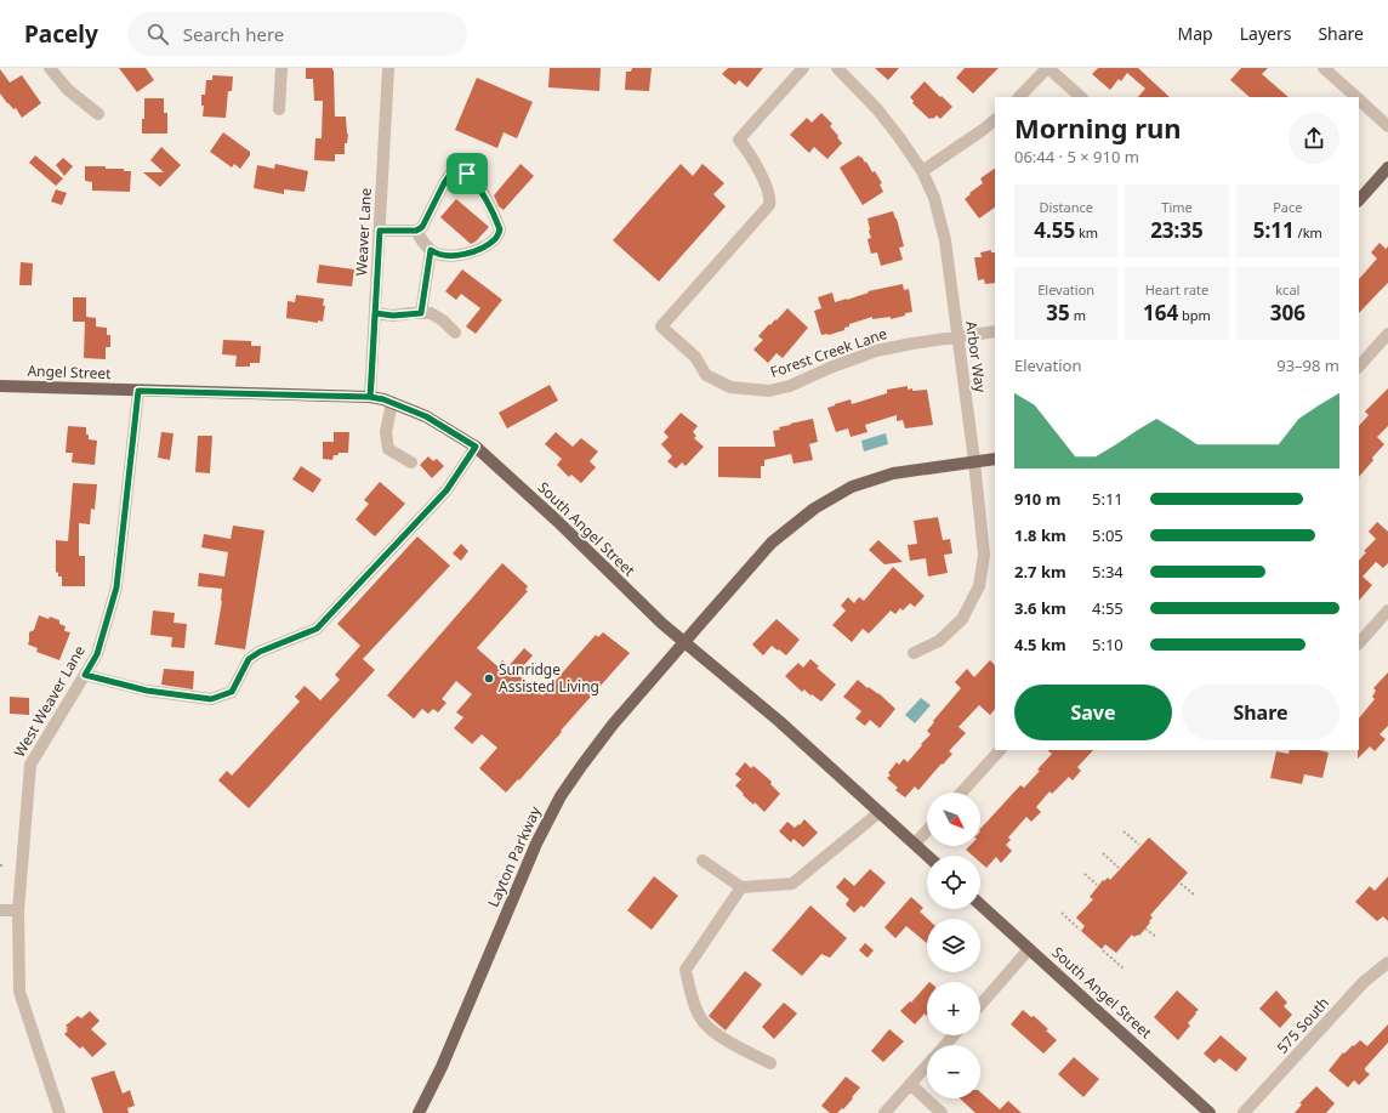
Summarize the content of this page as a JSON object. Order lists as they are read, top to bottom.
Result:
{
  "streets": {
    "main road": ["Angel Street", "South Angel Street", "Layton Parkway"],
    "street": [
      "Weaver Lane",
      "Forest Creek Lane",
      "Arbor Way",
      "West Weaver Lane",
      "575 South"
    ]
  },
  "crossings": [
    ["Weaver Lane", "South Angel Street"],
    ["Forest Creek Lane", "Arbor Way"],
    ["Arbor Way", "Layton Parkway"],
    ["Angel Street", "South Angel Street"],
    ["Angel Street", "West Weaver Lane"],
    ["South Angel Street", "West Weaver Lane"],
    ["South Angel Street", "Layton Parkway"]
  ],
  "places": ["Sunridge Assisted Living"],
  "north": "bottom right",
  "page": {
    "header": "Pacely",
    "search": "Search here",
    "nav": ["Map", "Layers", "Share"],
    "heading": ["Morning run", "06:44 · 5 × 910 m"],
    "stats": [
      ["Distance", "4.55 km"],
      ["Time", "23:35"],
      ["Pace", "5:11 /km"],
      ["Elevation", "35 m"],
      ["Heart rate", "164 bpm"],
      ["kcal", "306"]
    ],
    "chart": ["Elevation", "93–98 m"],
    "list": [
      {
        "name": "910 m",
        "note": "5:11"
      },
      {
        "name": "1.8 km",
        "note": "5:05"
      },
      {
        "name": "2.7 km",
        "note": "5:34"
      },
      {
        "name": "3.6 km",
        "note": "4:55"
      },
      {
        "name": "4.5 km",
        "note": "5:10"
      }
    ],
    "buttons": ["Save", "Share"],
    "map_buttons": ["+", "−"]
  }
}
